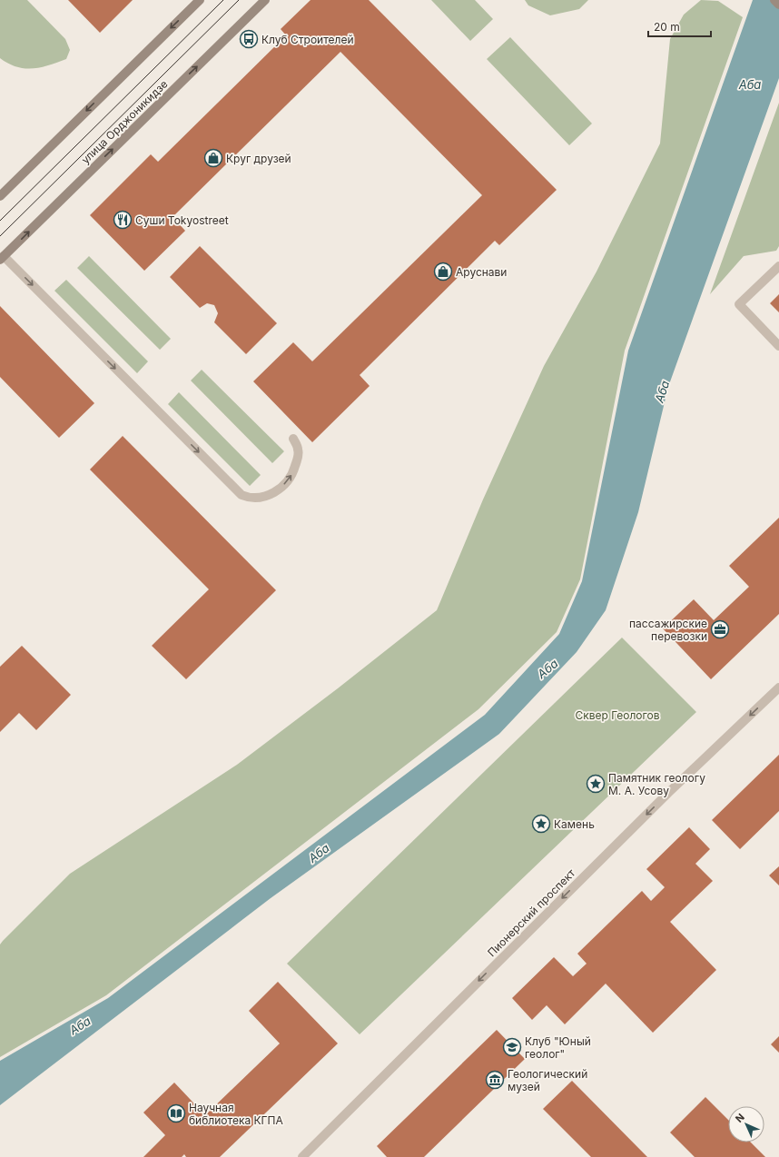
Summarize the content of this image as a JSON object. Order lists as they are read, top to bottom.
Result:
{
  "streets": {
    "main road": ["улица Орджоникидзе"],
    "street": ["Пионерский проспект"]
  },
  "one_way": ["Пионерский проспект"],
  "water": ["Аба"],
  "parks": ["Сквер Геологов"],
  "places": {
    "bus stop": ["Клуб Строителей"],
    "shop": ["Круг друзей", "Аруснави"],
    "restaurant": ["Суши Tokyostreet"],
    "office": ["пассажирские перевозки"],
    "place": ["Памятник геологу М. А. Усову", "Камень"],
    "school or university": ["Клуб \"Юный геолог\""],
    "museum": ["Геологический музей"],
    "library": ["Научная библиотека КГПА"]
  },
  "scale_bar": "20 m",
  "north": "top left"
}
